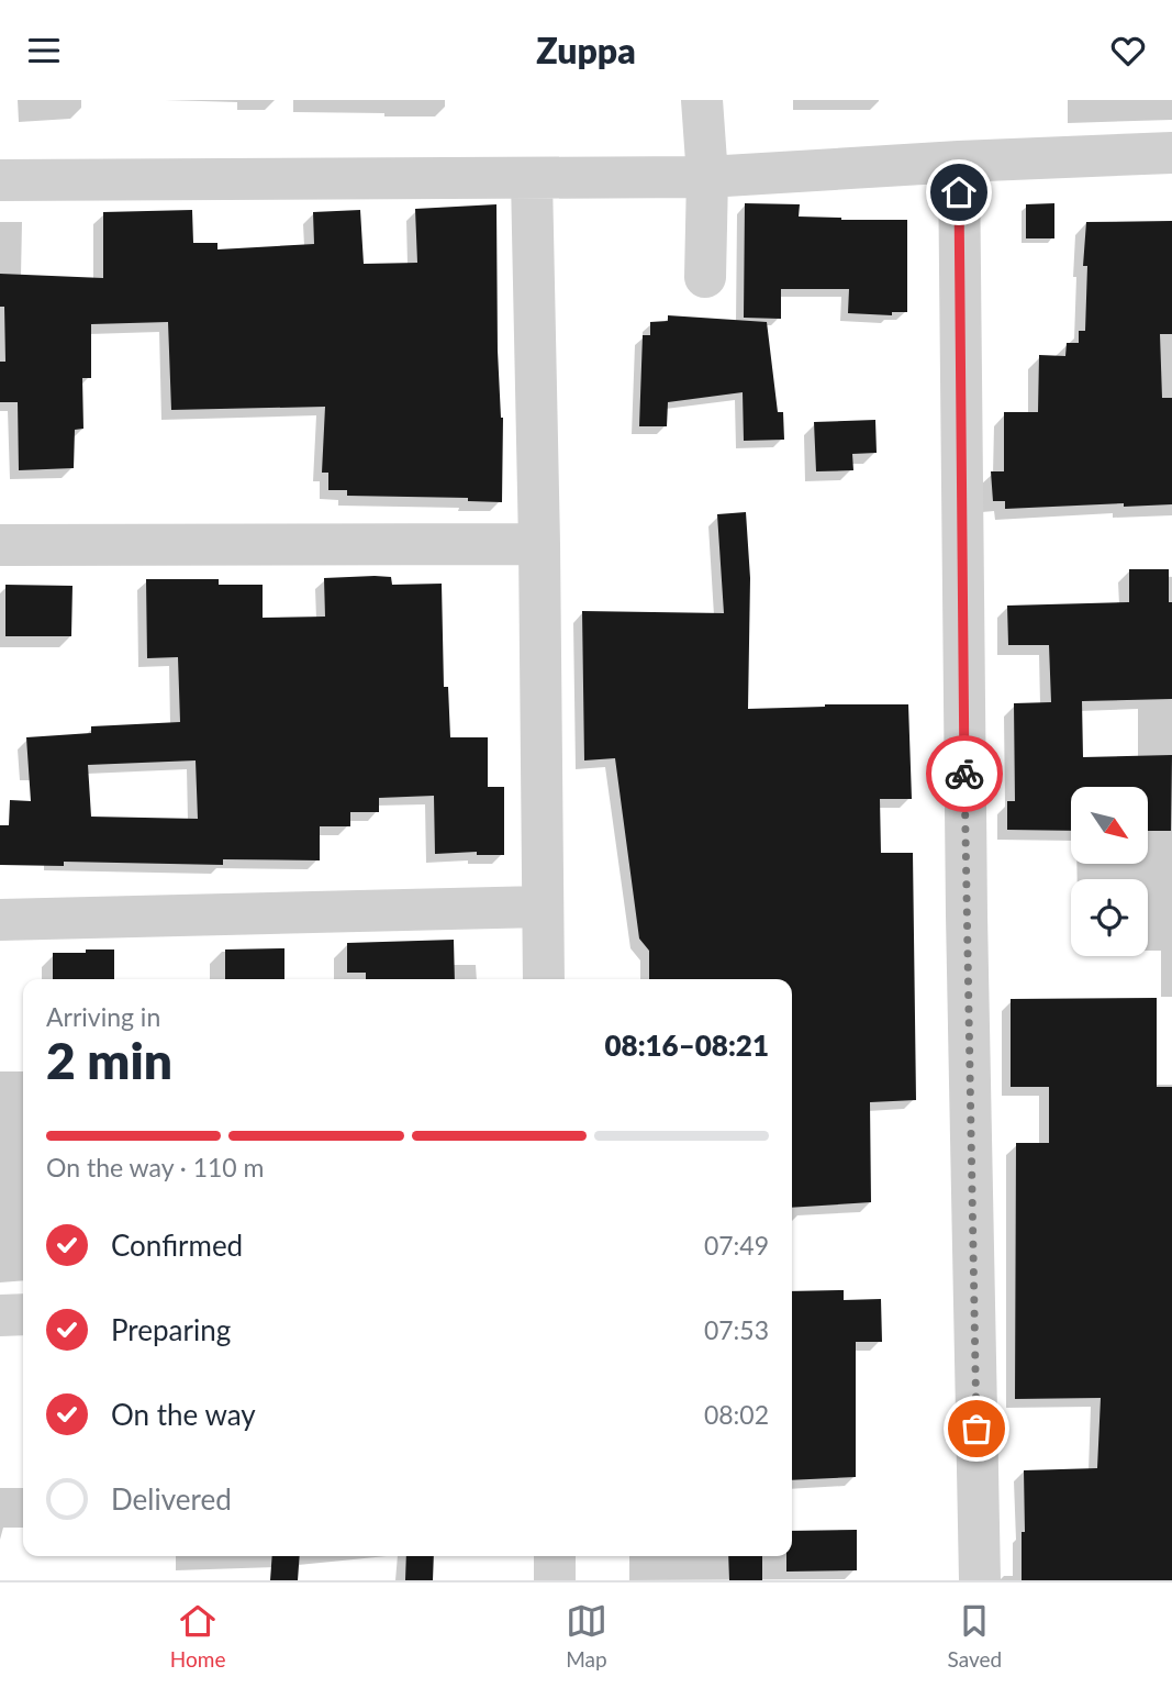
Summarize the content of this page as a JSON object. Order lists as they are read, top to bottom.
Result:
{
  "north": "bottom right",
  "page": {
    "header": "Zuppa",
    "heading": ["2 min", "Arriving in", "08:16–08:21"],
    "bar": "On the way · 110 m",
    "list": [
      ["Confirmed", "07:49"],
      ["Preparing", "07:53"],
      ["On the way", "08:02"],
      "Delivered"
    ],
    "tabs": ["Home", "Map", "Saved"]
  }
}
